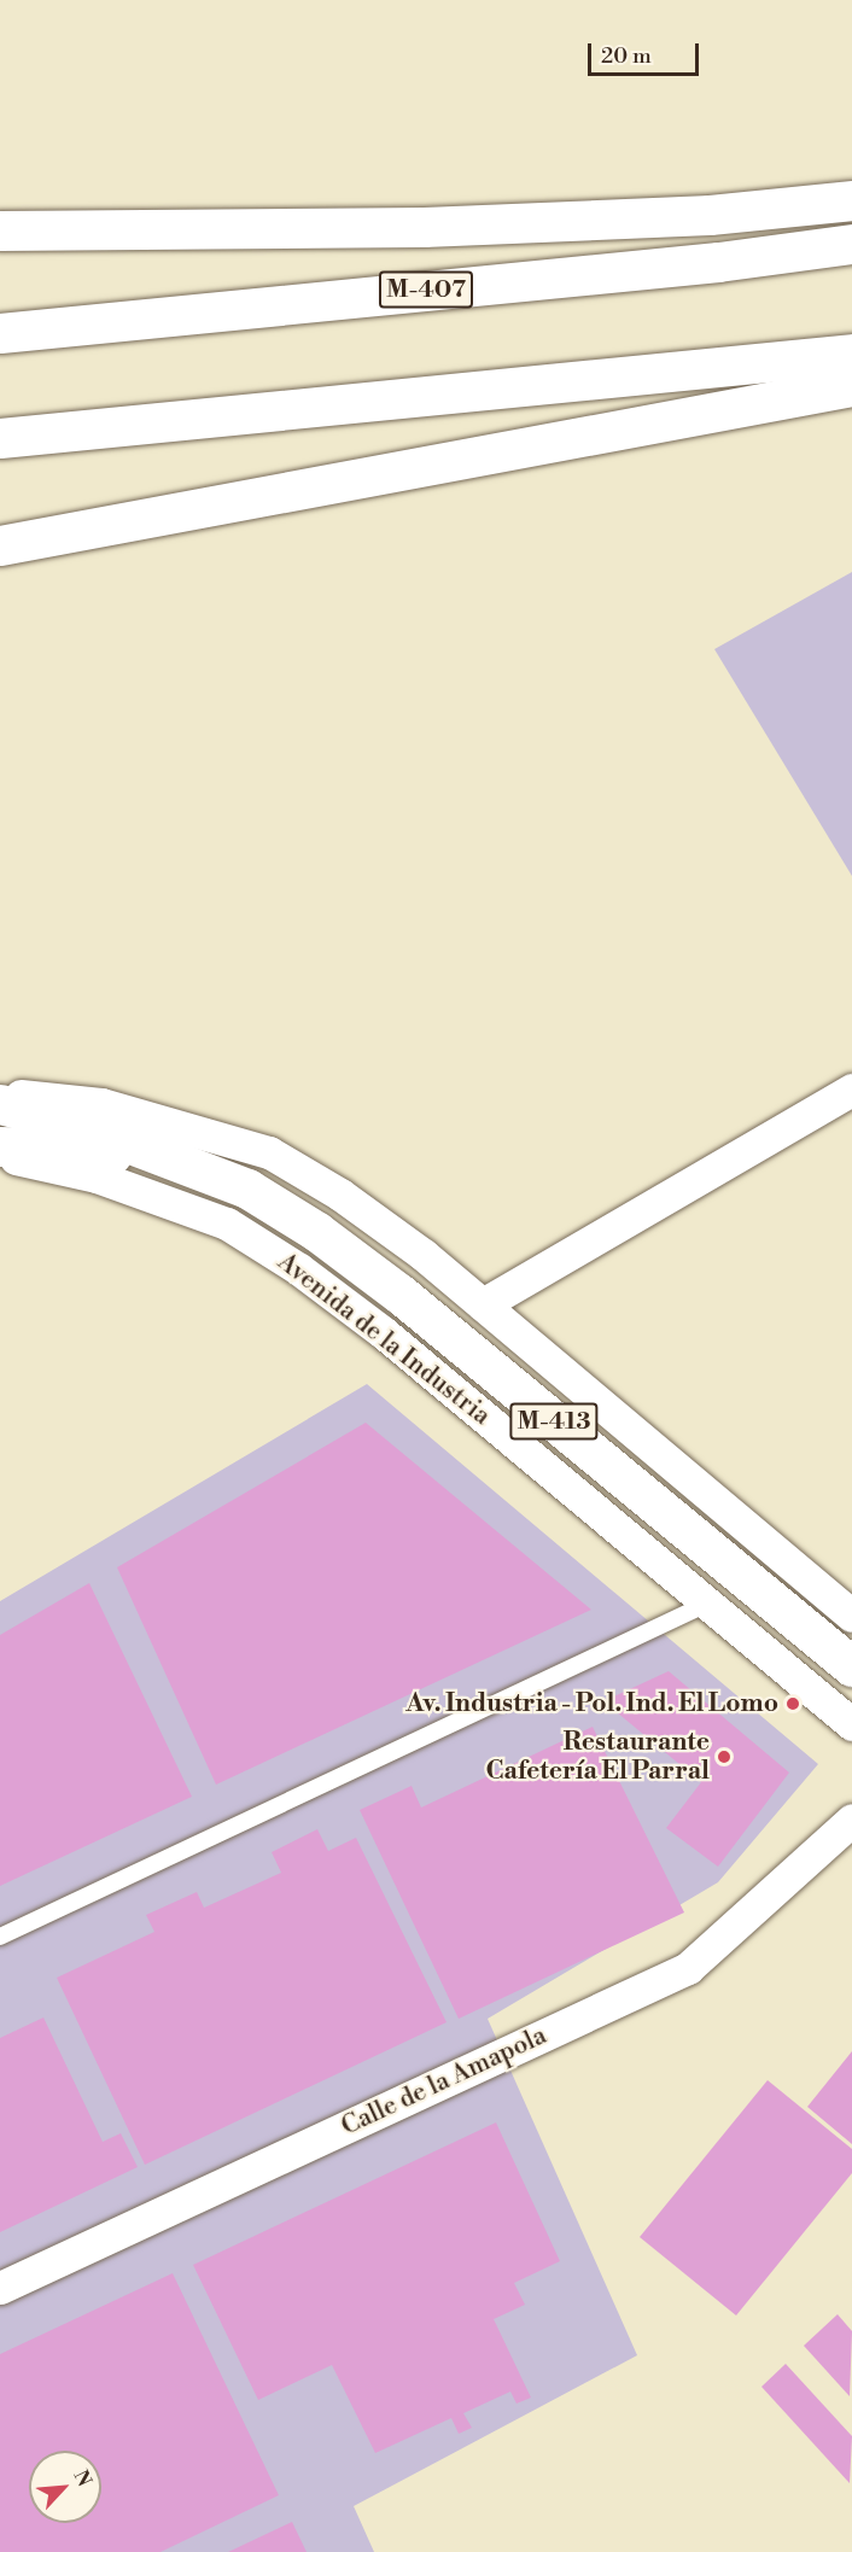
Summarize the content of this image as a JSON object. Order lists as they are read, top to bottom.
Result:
{
  "streets": {
    "main road": ["M-407", "Avenida de la Industria", "M-413"],
    "street": ["Calle de la Amapola"]
  },
  "crossings": [
    ["Avenida de la Industria", "M-413"]
  ],
  "places": ["Av. Industria - Pol. Ind. El Lomo", "Restaurante Cafetería El Parral"],
  "scale_bar": "20 m",
  "north": "top right"
}
